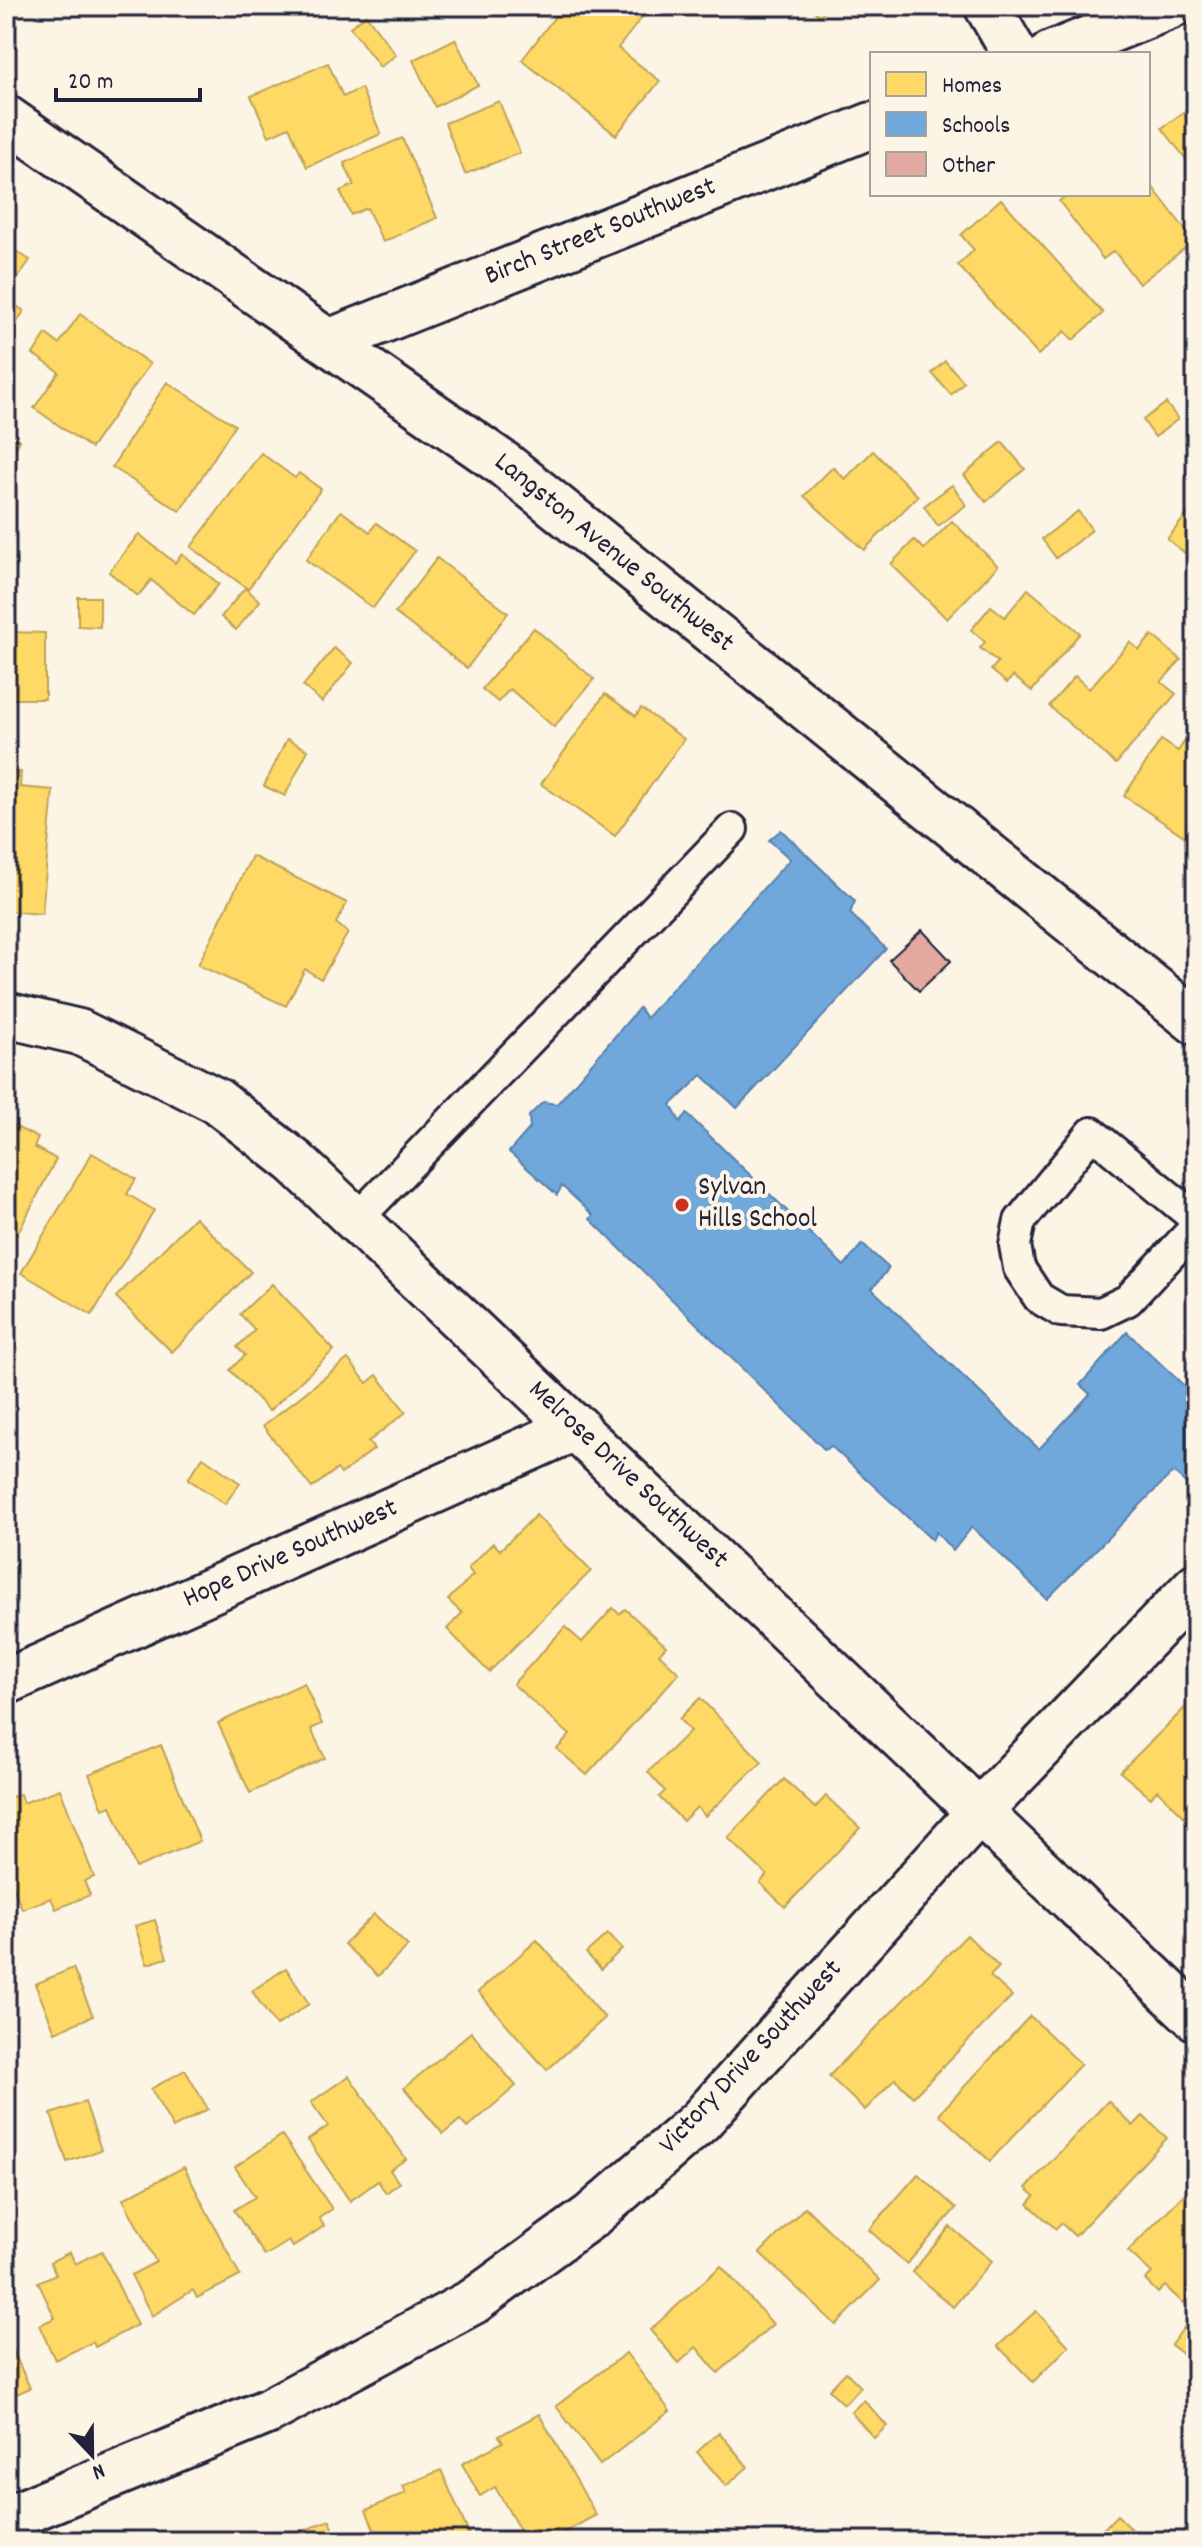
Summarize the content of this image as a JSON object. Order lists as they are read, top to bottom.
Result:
{
  "streets": {
    "street": [
      "Birch Street Southwest",
      "Langston Avenue Southwest",
      "Melrose Drive Southwest",
      "Hope Drive Southwest",
      "Victory Drive Southwest"
    ]
  },
  "crossings": [
    ["Birch Street Southwest", "Langston Avenue Southwest"],
    ["Melrose Drive Southwest", "Hope Drive Southwest"],
    ["Melrose Drive Southwest", "Victory Drive Southwest"]
  ],
  "places": ["Sylvan Hills School"],
  "legend": ["Homes", "Schools", "Other"],
  "scale_bar": "20 m",
  "north": "bottom"
}
